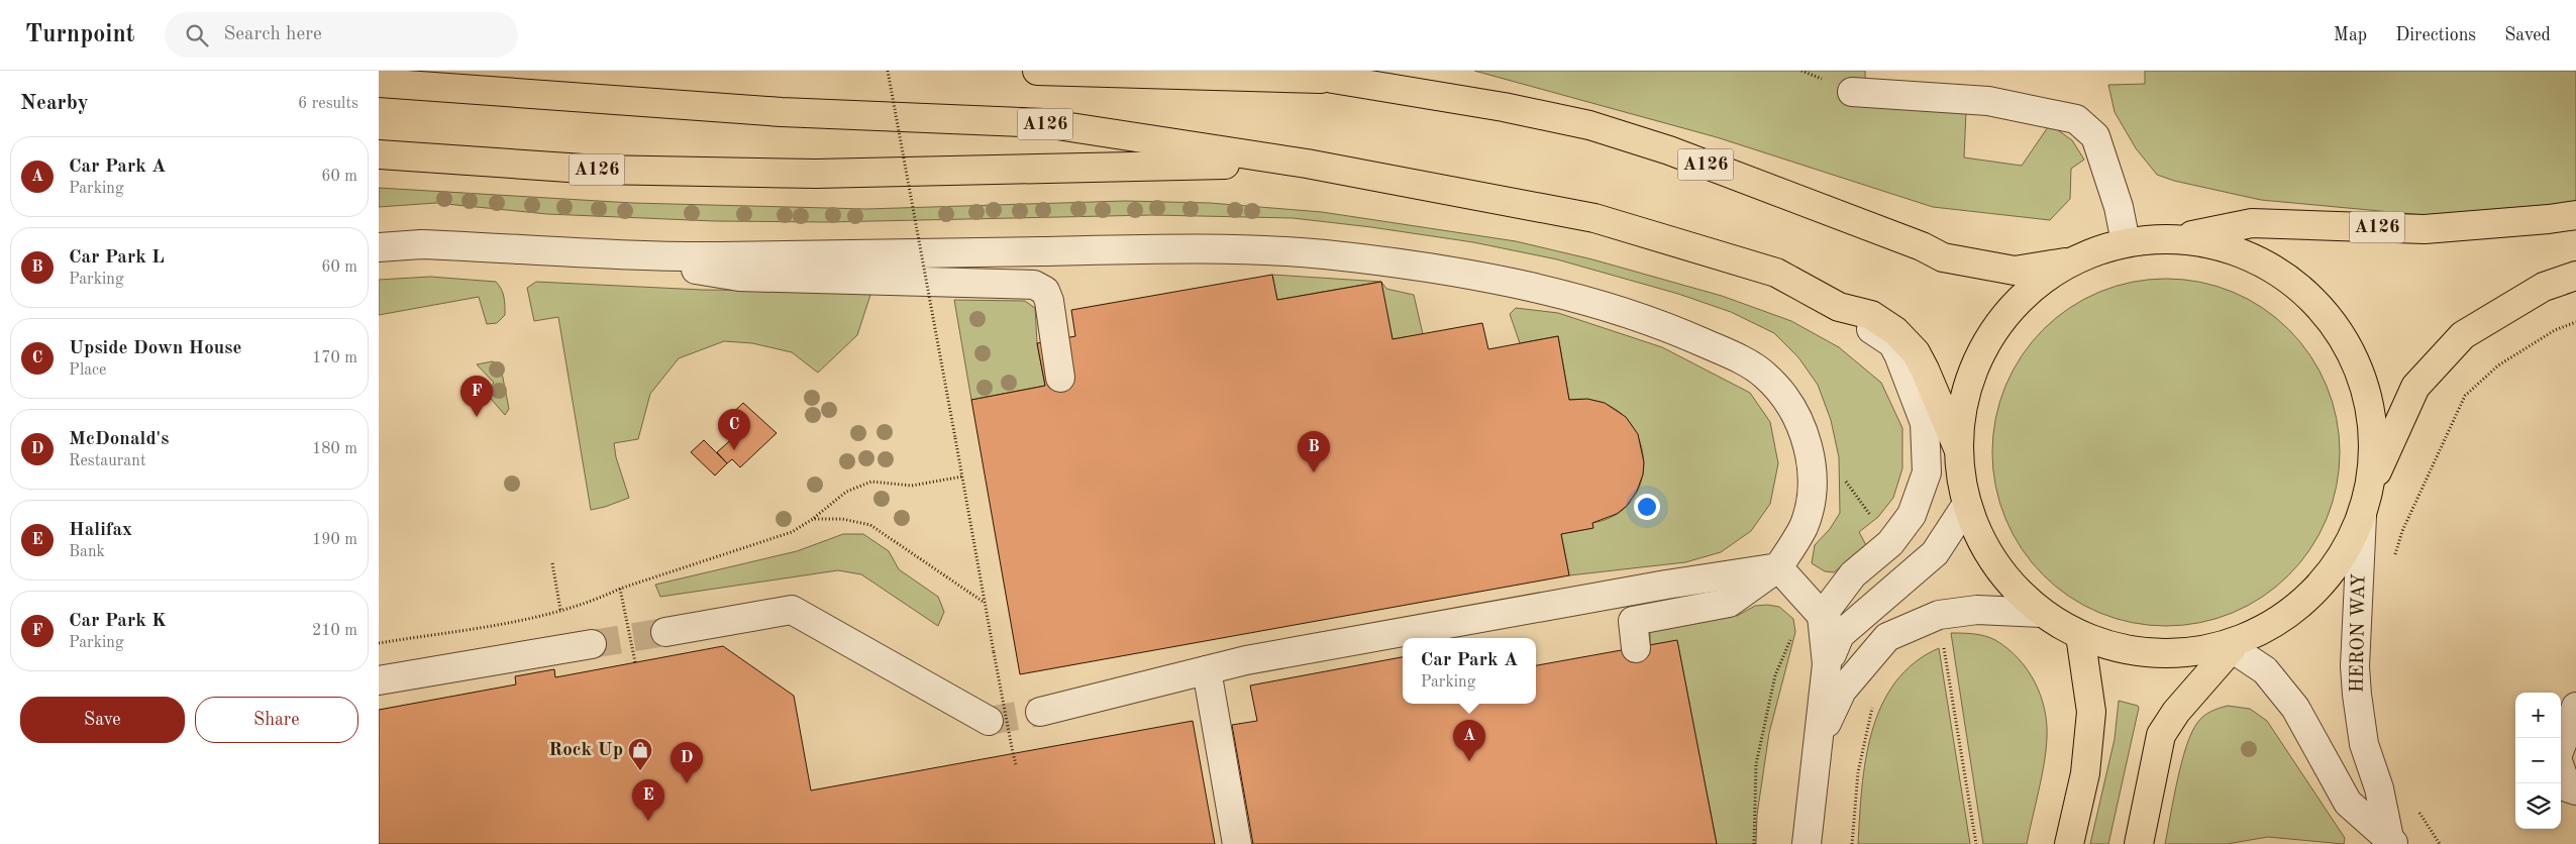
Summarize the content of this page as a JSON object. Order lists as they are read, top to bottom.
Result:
{
  "streets": {
    "main road": ["A126"],
    "street": ["HERON WAY"]
  },
  "places": {
    "shop": ["Rock Up"]
  },
  "page": {
    "header": "Turnpoint",
    "search": "Search here",
    "nav": ["Map", "Directions", "Saved"],
    "heading": ["Nearby", "6 results"],
    "list": [
      {
        "mark": "A",
        "name": "Car Park A",
        "note": "Parking",
        "value": "60 m"
      },
      {
        "mark": "B",
        "name": "Car Park L",
        "note": "Parking",
        "value": "60 m"
      },
      {
        "mark": "C",
        "name": "Upside Down House",
        "note": "Place",
        "value": "170 m"
      },
      {
        "mark": "D",
        "name": "McDonald's",
        "note": "Restaurant",
        "value": "180 m"
      },
      {
        "mark": "E",
        "name": "Halifax",
        "note": "Bank",
        "value": "190 m"
      },
      {
        "mark": "F",
        "name": "Car Park K",
        "note": "Parking",
        "value": "210 m"
      }
    ],
    "pins": [
      "F",
      "C",
      "B",
      "A",
      "D",
      "E"
    ],
    "popup": ["Car Park A", "Parking"],
    "buttons": ["Save", "Share"],
    "map_buttons": ["+", "−"]
  }
}
